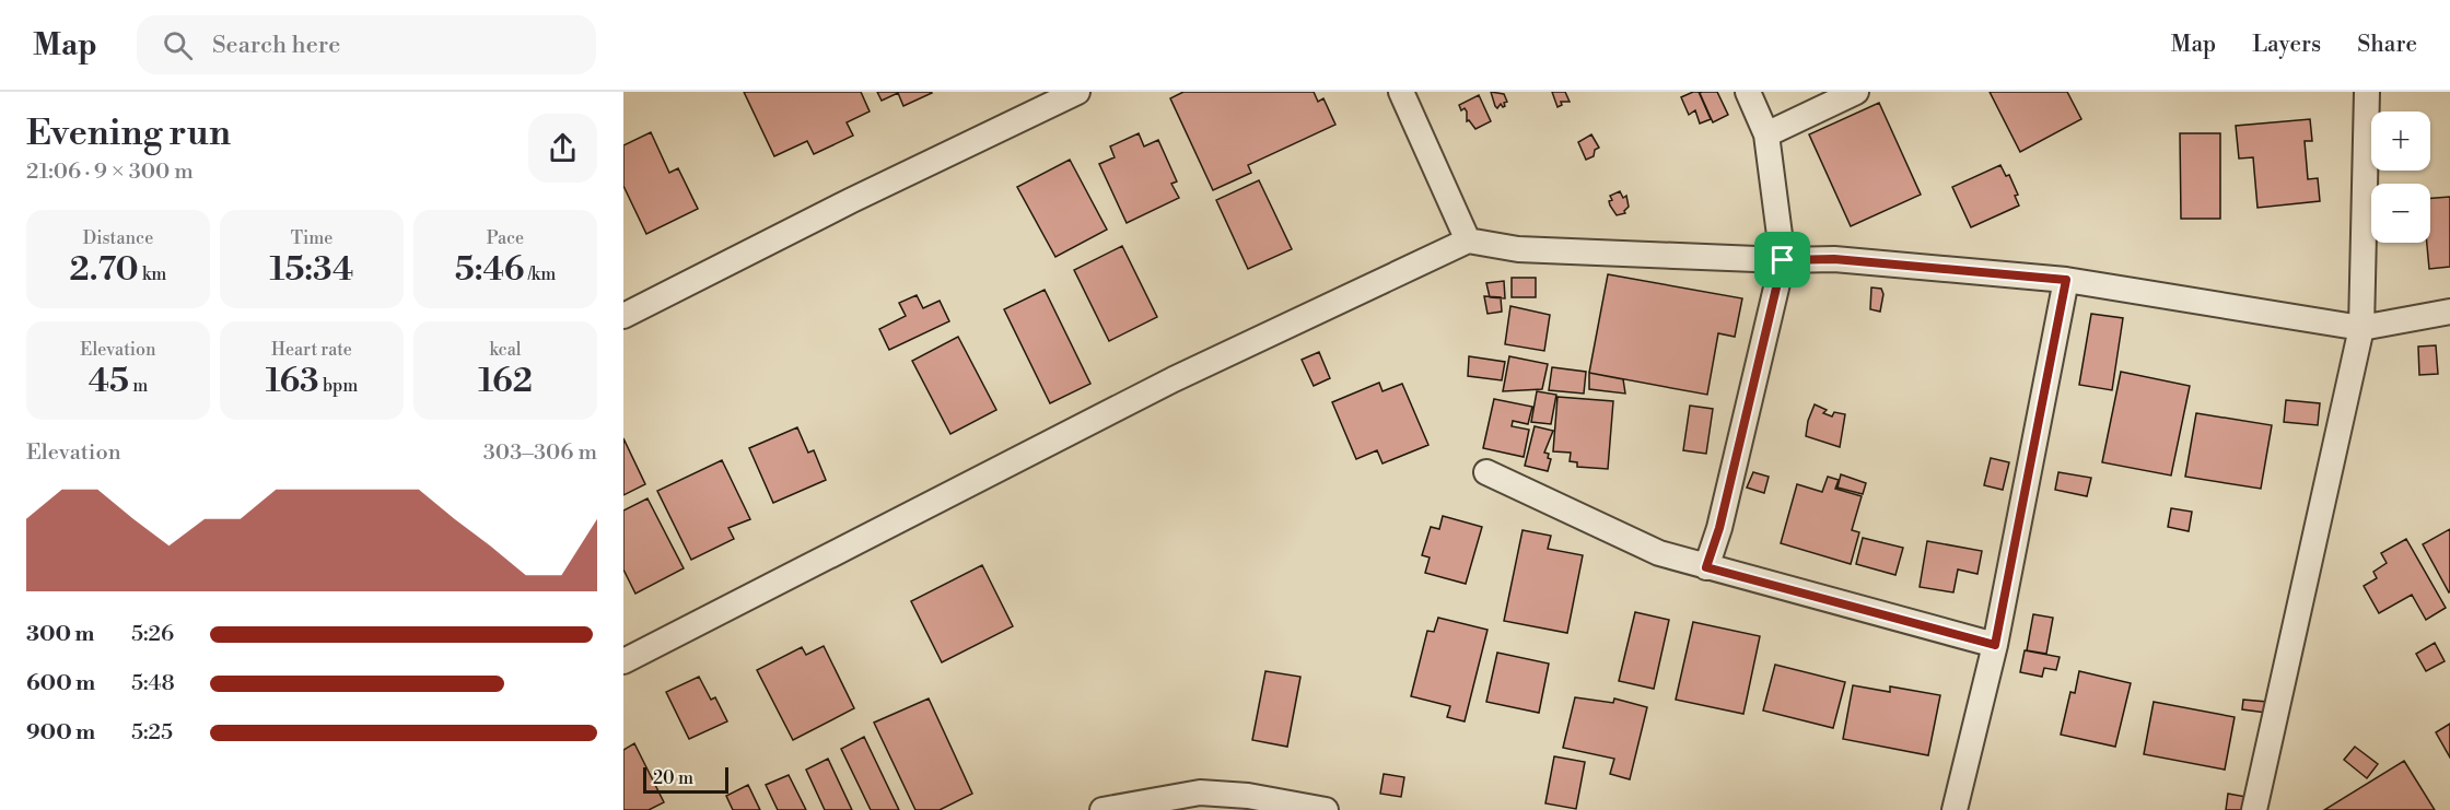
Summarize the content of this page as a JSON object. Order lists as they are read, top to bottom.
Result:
{
  "scale_bar": "20 m",
  "page": {
    "header": "Map",
    "search": "Search here",
    "nav": ["Map", "Layers", "Share"],
    "heading": ["Evening run", "21:06 · 9 × 300 m"],
    "map_buttons": ["+", "−"],
    "stats": [
      ["Distance", "2.70 km"],
      ["Time", "15:34"],
      ["Pace", "5:46 /km"],
      ["Elevation", "45 m"],
      ["Heart rate", "163 bpm"],
      ["kcal", "162"]
    ],
    "chart": ["Elevation", "303–306 m"],
    "list": [
      {
        "name": "300 m",
        "note": "5:26"
      },
      {
        "name": "600 m",
        "note": "5:48"
      },
      {
        "name": "900 m",
        "note": "5:25"
      }
    ],
    "scale": "20 m"
  }
}
